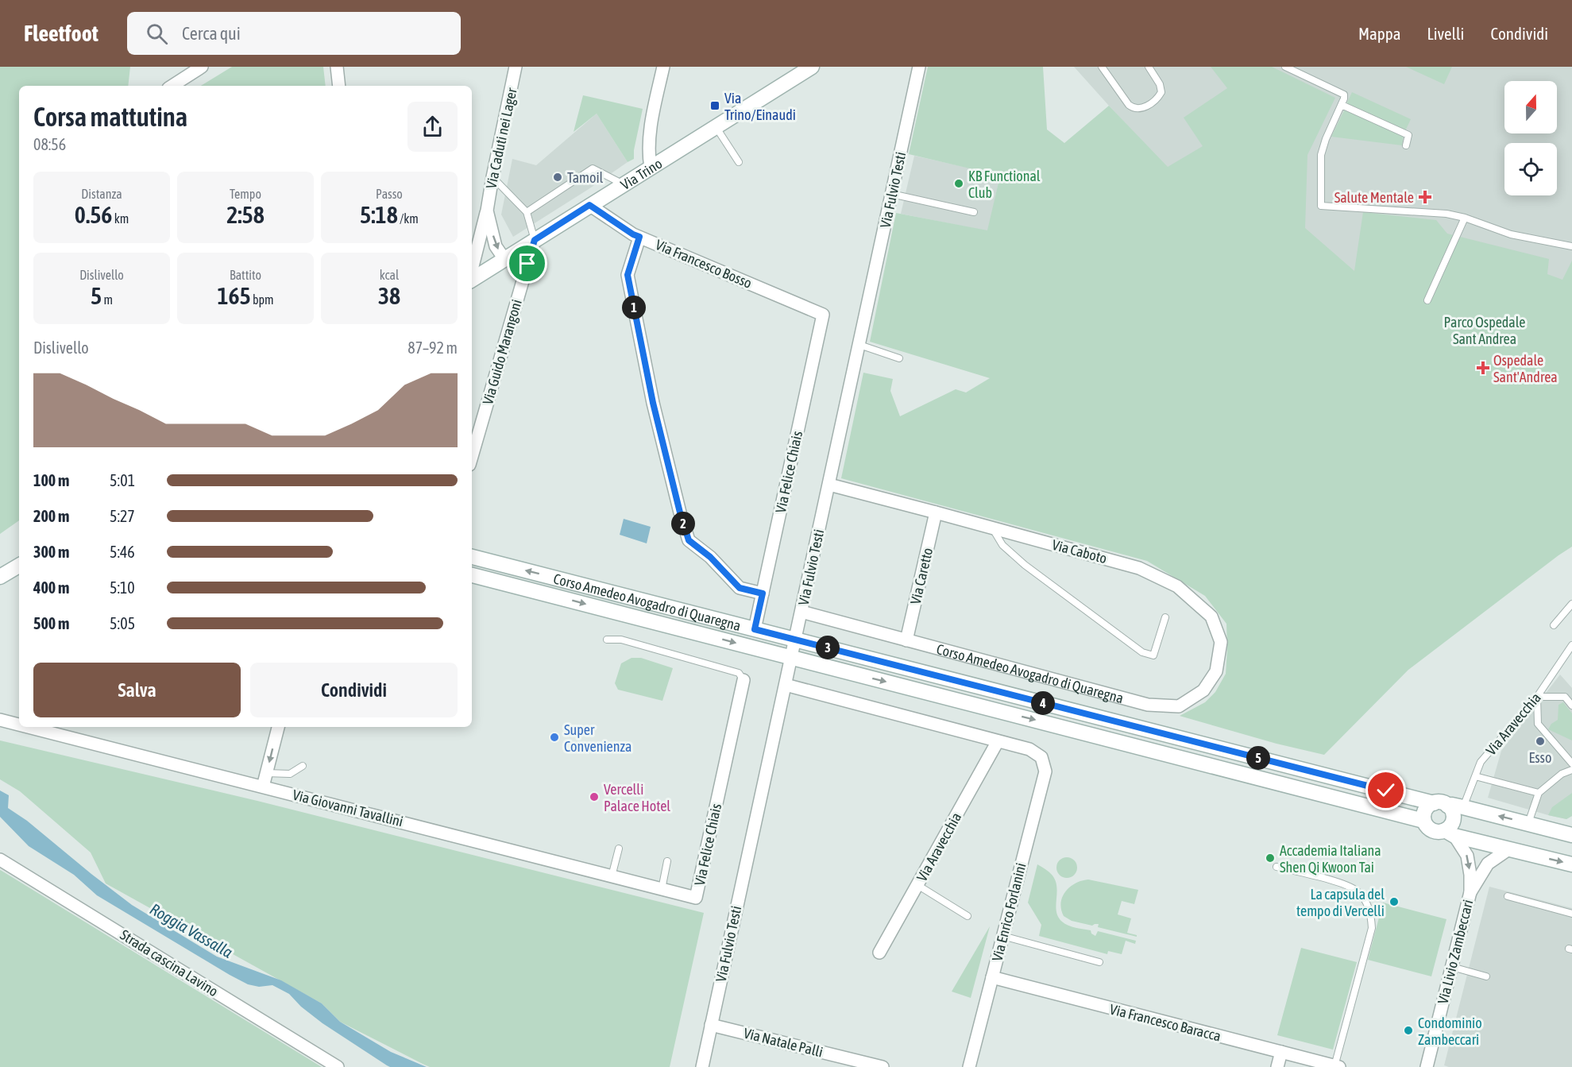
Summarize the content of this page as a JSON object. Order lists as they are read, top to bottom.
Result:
{
  "streets": {
    "main road": ["Via Trino", "Corso Amedeo Avogadro di Quaregna"],
    "street": [
      "Via Caduti nei Lager",
      "Via Fulvio Testi",
      "Via Francesco Bosso",
      "Via Guido Marangoni",
      "Via Felice Chiais",
      "Via Caboto",
      "Via Caretto",
      "Via Aravecchia",
      "Via Giovanni Tavallini",
      "Via Enrico Forlanini",
      "Via Livio Zambeccari",
      "Strada cascina Lavino",
      "Via Francesco Baracca",
      "Via Natale Palli"
    ]
  },
  "crossings": [
    ["Via Caduti nei Lager", "Via Trino"],
    ["Via Trino", "Via Francesco Bosso"],
    ["Via Trino", "Via Guido Marangoni"],
    ["Via Fulvio Testi", "Via Caboto"],
    ["Via Fulvio Testi", "Corso Amedeo Avogadro di Quaregna"],
    ["Via Fulvio Testi", "Via Natale Palli"],
    ["Via Francesco Bosso", "Via Felice Chiais"],
    ["Via Felice Chiais", "Corso Amedeo Avogadro di Quaregna"],
    ["Via Felice Chiais", "Via Giovanni Tavallini"],
    ["Via Caboto", "Via Caretto"],
    ["Via Caboto", "Corso Amedeo Avogadro di Quaregna"],
    ["Via Caretto", "Corso Amedeo Avogadro di Quaregna"],
    ["Corso Amedeo Avogadro di Quaregna", "Via Aravecchia"],
    ["Corso Amedeo Avogadro di Quaregna", "Via Livio Zambeccari"],
    ["Via Aravecchia", "Via Enrico Forlanini"],
    ["Via Enrico Forlanini", "Via Francesco Baracca"]
  ],
  "water": ["Roggia Vassalla"],
  "parks": ["Parco Ospedale Sant Andrea"],
  "places": {
    "transit": ["Via Trino/Einaudi"],
    "other": [
      "Tamoil",
      "KB Functional Club",
      "Super Convenienza",
      "Esso",
      "Vercelli Palace Hotel",
      "Accademia Italiana Shen Qi Kwoon Tai",
      "La capsula del tempo di Vercelli",
      "Condominio Zambeccari"
    ],
    "health": ["Salute Mentale", "Ospedale Sant'Andrea"]
  },
  "north": "top",
  "page": {
    "header": "Fleetfoot",
    "search": "Cerca qui",
    "nav": ["Mappa", "Livelli", "Condividi"],
    "heading": ["Corsa mattutina", "08:56"],
    "stats": [
      ["Distanza", "0.56 km"],
      ["Tempo", "2:58"],
      ["Passo", "5:18 /km"],
      ["Dislivello", "5 m"],
      ["Battito", "165 bpm"],
      ["kcal", "38"]
    ],
    "pins": [
      "1",
      "2",
      "3",
      "4",
      "5"
    ],
    "chart": ["Dislivello", "87–92 m"],
    "list": [
      {
        "name": "100 m",
        "note": "5:01"
      },
      {
        "name": "200 m",
        "note": "5:27"
      },
      {
        "name": "300 m",
        "note": "5:46"
      },
      {
        "name": "400 m",
        "note": "5:10"
      },
      {
        "name": "500 m",
        "note": "5:05"
      }
    ],
    "buttons": ["Salva", "Condividi"]
  }
}
